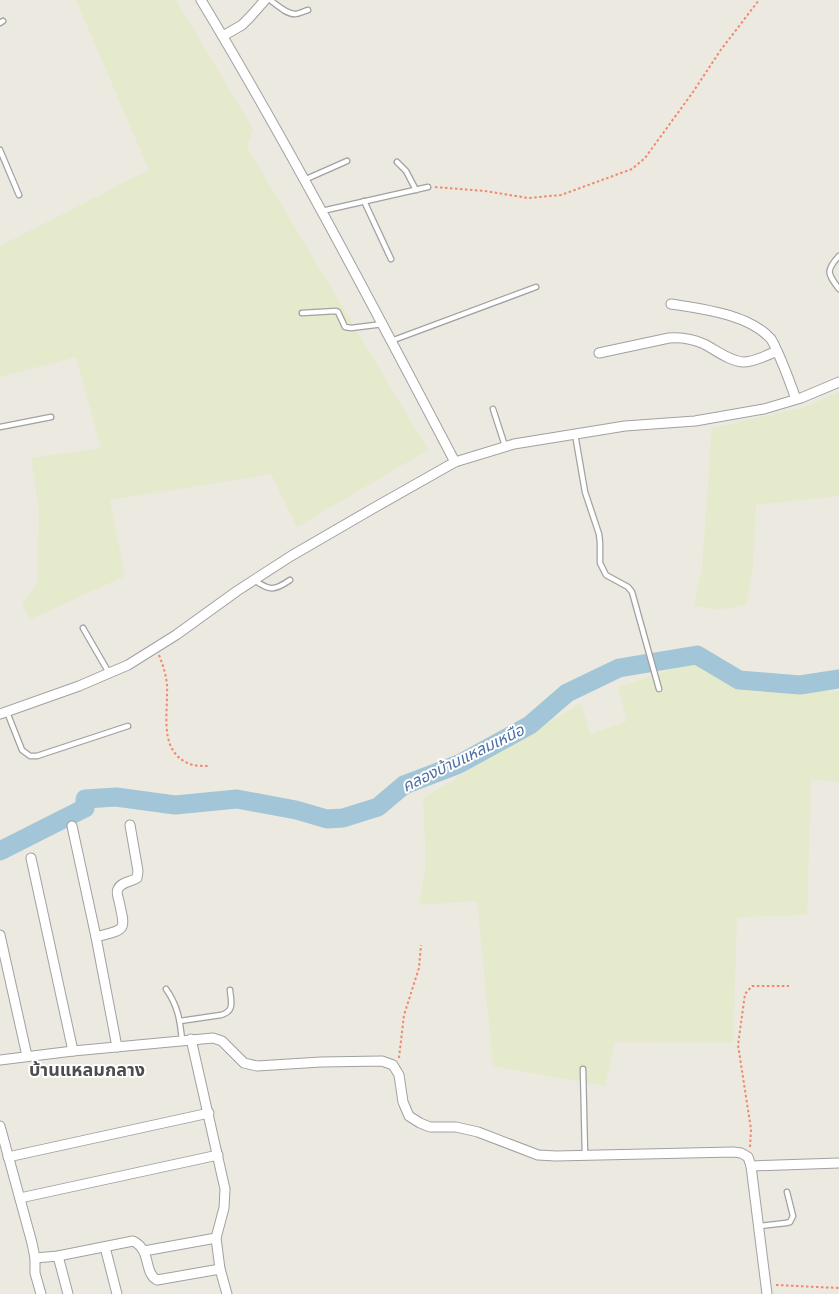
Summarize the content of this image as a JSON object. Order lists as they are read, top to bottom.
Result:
{
  "districts": ["บ้านแหลมกลาง"],
  "water": ["คลองบ้านแหลมเหนือ"]
}
